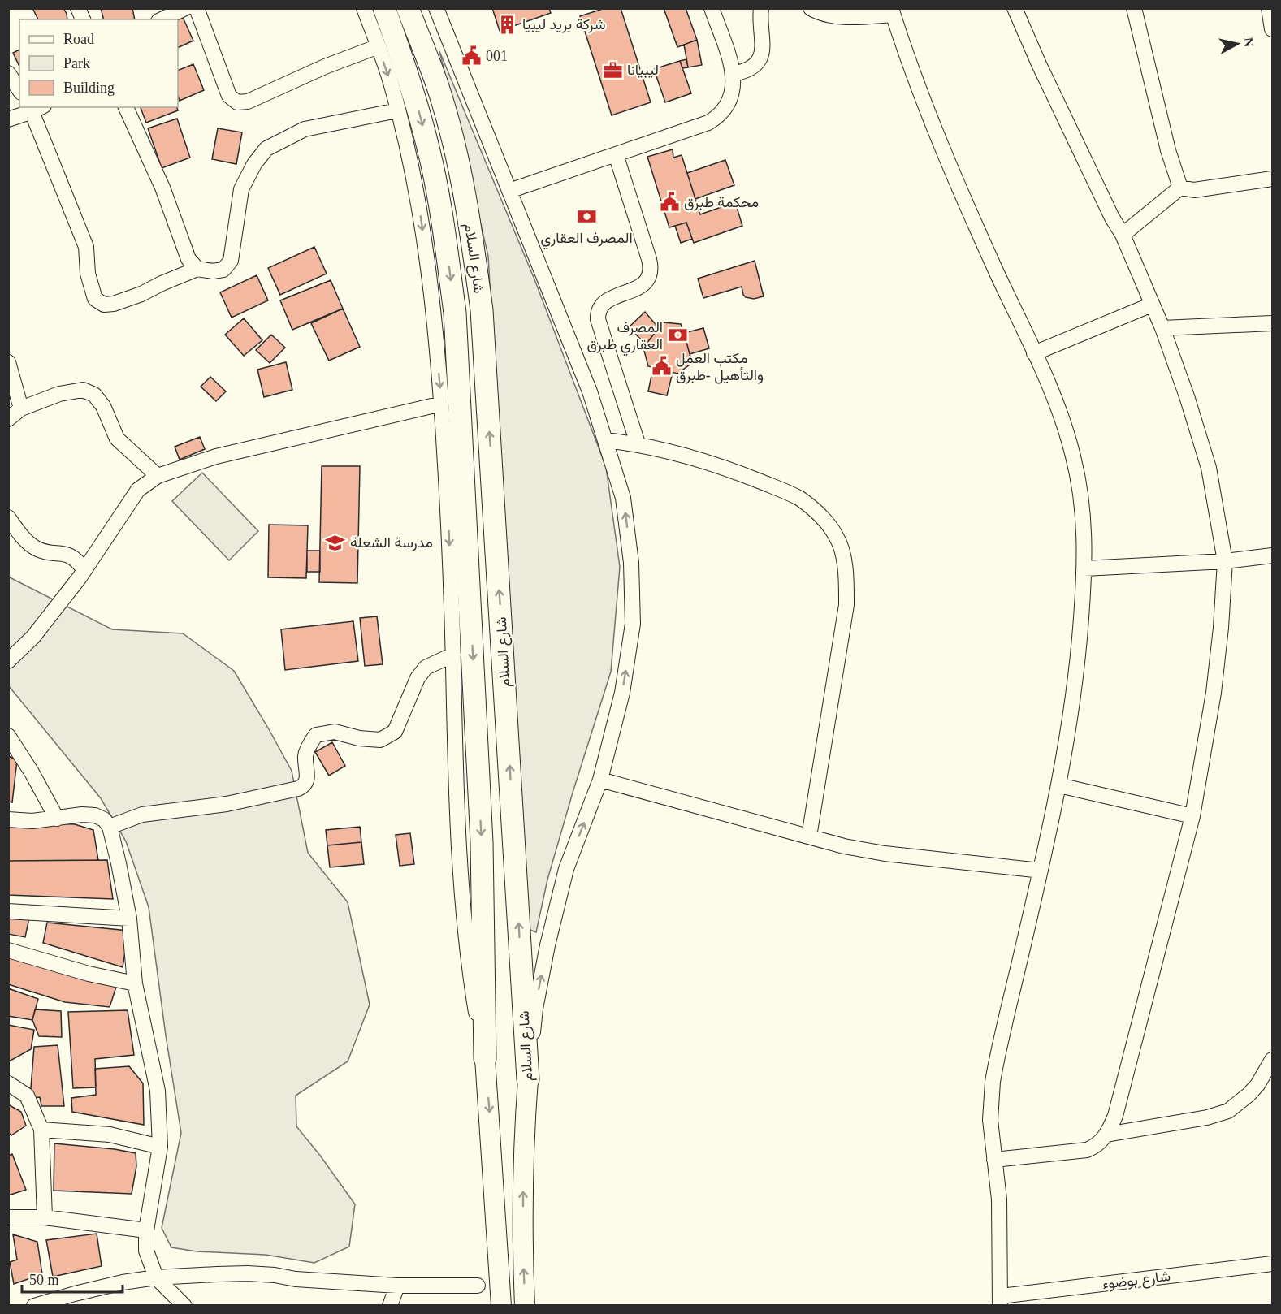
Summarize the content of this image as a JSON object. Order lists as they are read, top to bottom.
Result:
{
  "streets": {
    "highway": ["شارع السلام"],
    "street": ["شارع بوضوء"]
  },
  "places": {
    "building": ["شركة بريد ليبيا"],
    "public building": ["001", "محكمة طبرق", "مكتب العمل والتأهيل -طبرق"],
    "office": ["ليبيانا"],
    "bank": ["المصرف العقاري", "المصرف العقاري طبرق"],
    "school or university": ["مدرسة الشعلة"]
  },
  "legend": ["Road", "Park", "Building"],
  "scale_bar": "50 m",
  "north": "right"
}
